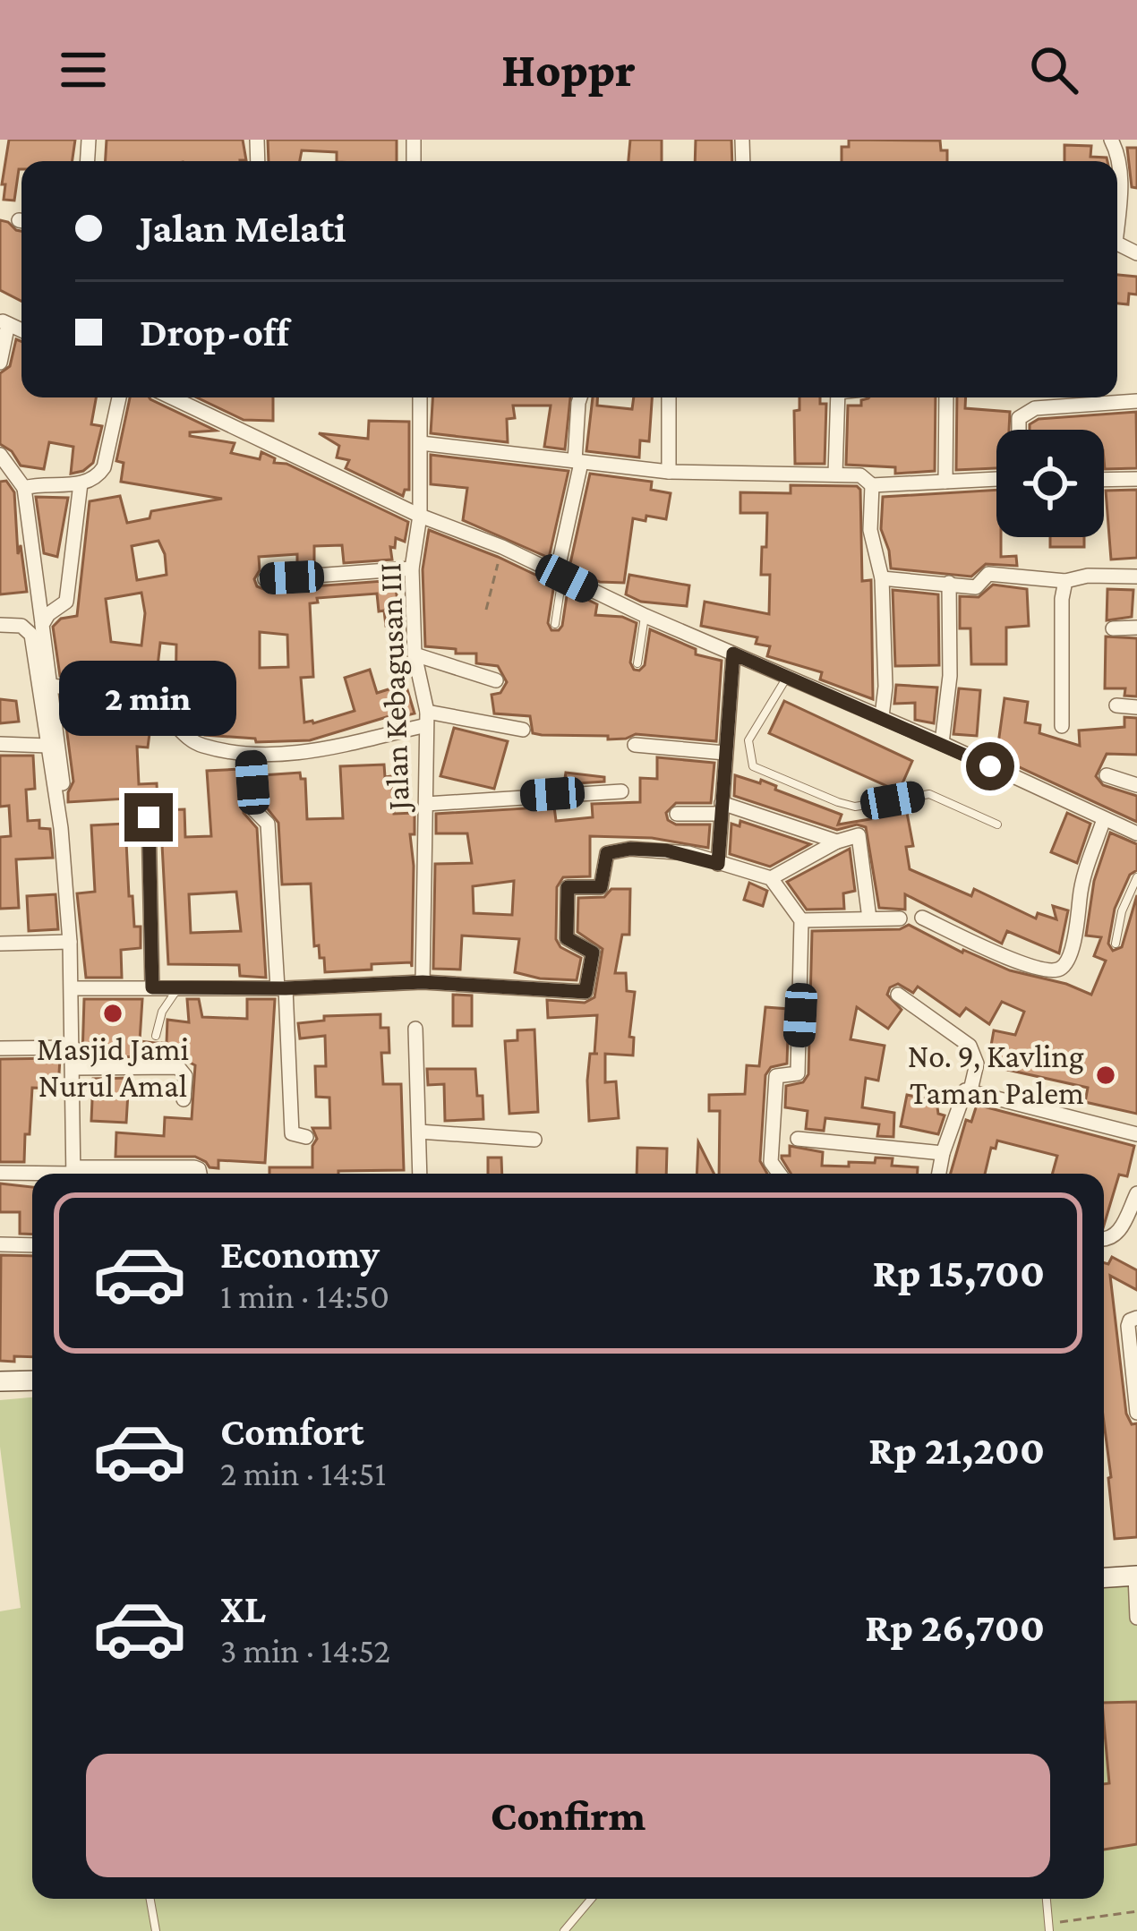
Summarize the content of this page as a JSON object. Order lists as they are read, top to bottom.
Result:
{
  "streets": {
    "street": ["Jalan Kebagusan III"]
  },
  "places": ["Masjid Jami Nurul Amal", "No. 9, Kavling Taman Palem"],
  "page": {
    "header": "Hoppr",
    "banner": ["Jalan Melati", "Drop-off"],
    "bubble": "2 min",
    "list": [
      {
        "name": "Economy",
        "note": "1 min · 14:50",
        "value": "Rp 15,700"
      },
      {
        "name": "Comfort",
        "note": "2 min · 14:51",
        "value": "Rp 21,200"
      },
      {
        "name": "XL",
        "note": "3 min · 14:52",
        "value": "Rp 26,700"
      }
    ],
    "buttons": "Confirm"
  }
}
